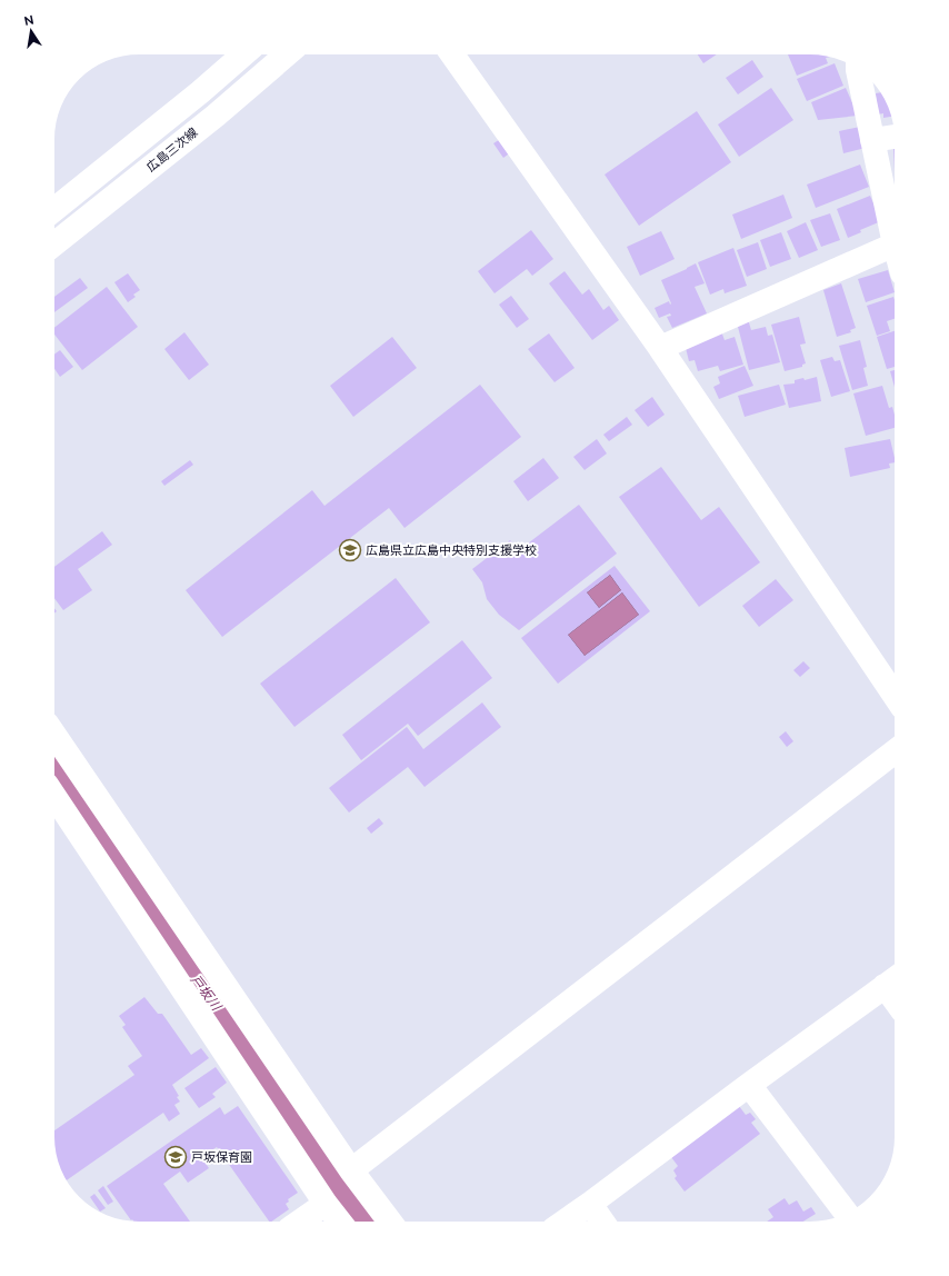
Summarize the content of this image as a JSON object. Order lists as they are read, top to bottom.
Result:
{
  "streets": {
    "street": ["広島三次線"]
  },
  "water": ["戸坂川"],
  "places": {
    "school or university": ["広島県立広島中央特別支援学校", "戸坂保育園"]
  },
  "north": "top"
}
